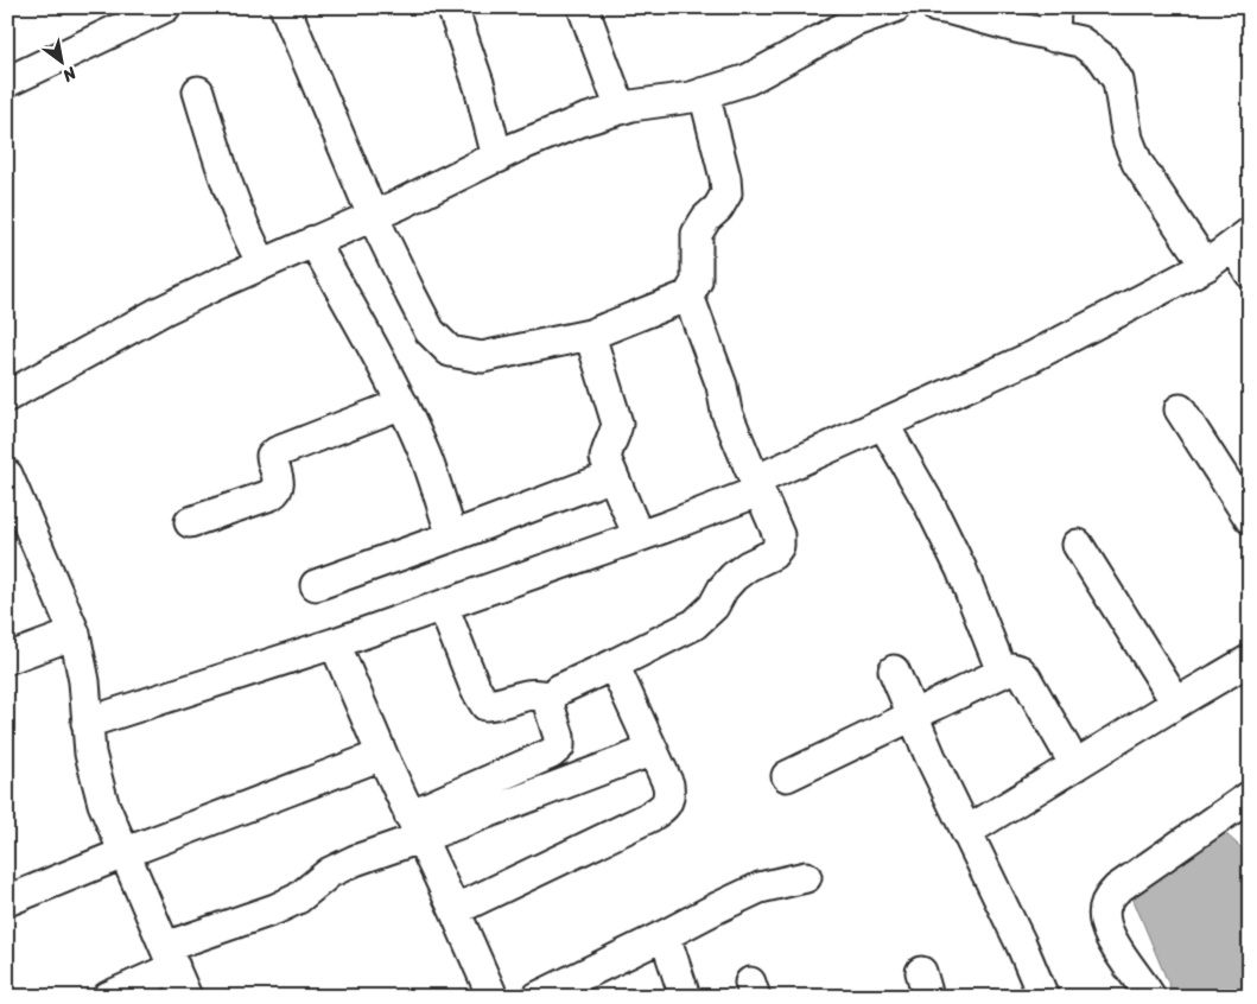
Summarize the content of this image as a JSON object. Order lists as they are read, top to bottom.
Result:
{
  "north": "bottom right"
}
